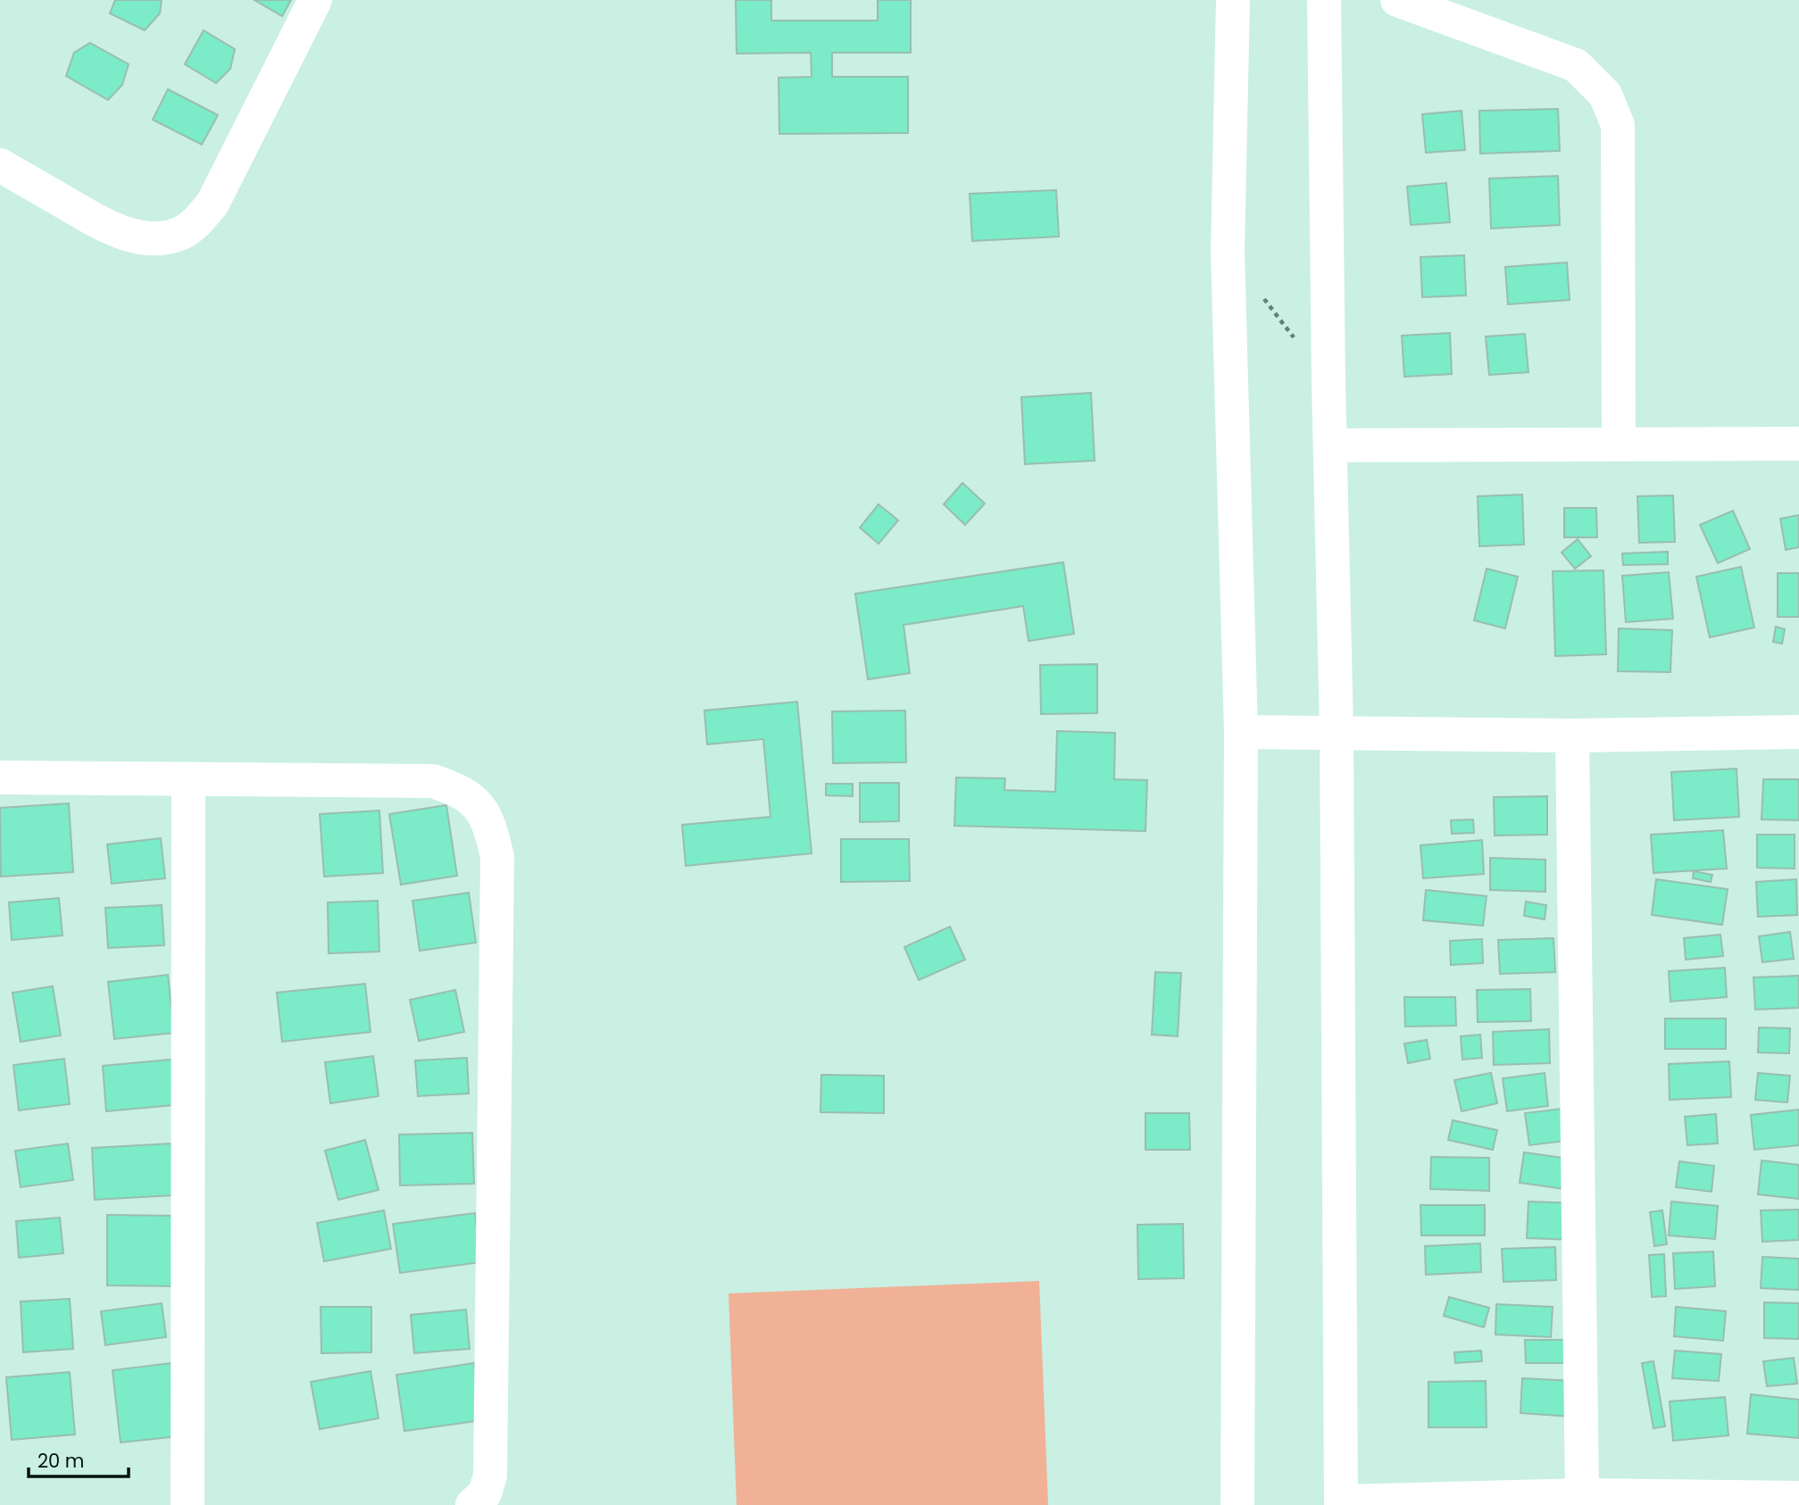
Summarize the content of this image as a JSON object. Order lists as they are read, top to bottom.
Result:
{
  "scale_bar": "20 m"
}
